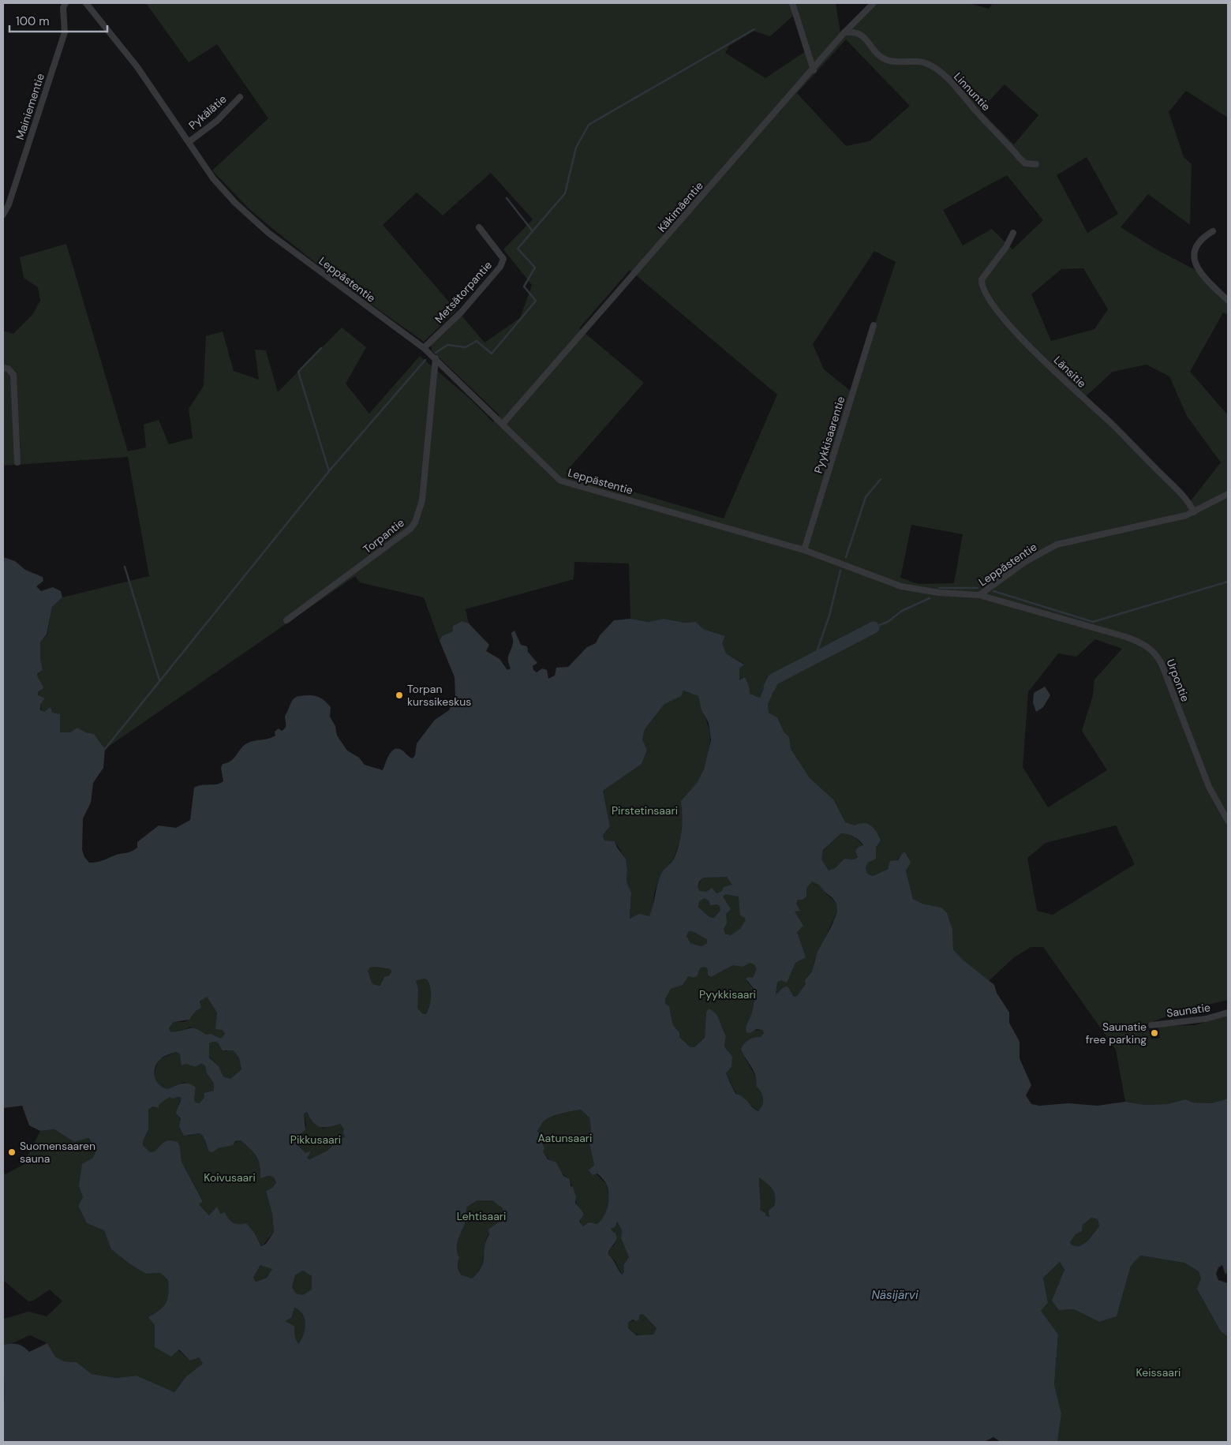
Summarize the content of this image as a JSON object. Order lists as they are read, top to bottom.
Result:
{
  "streets": {
    "street": [
      "Linnuntie",
      "Mainiementie",
      "Pykälätie",
      "Käkimäentie",
      "Leppästentie",
      "Metsätorpantie",
      "Länsitie",
      "Pyykkisaarentie",
      "Torpantie",
      "Urpontie",
      "Saunatie"
    ]
  },
  "crossings": [
    ["Linnuntie", "Käkimäentie"],
    ["Pykälätie", "Leppästentie"],
    ["Käkimäentie", "Leppästentie"],
    ["Leppästentie", "Metsätorpantie"],
    ["Leppästentie", "Länsitie"],
    ["Leppästentie", "Pyykkisaarentie"],
    ["Leppästentie", "Torpantie"],
    ["Leppästentie", "Urpontie"]
  ],
  "water": ["Näsijärvi"],
  "parks": [
    "Pirstetinsaari",
    "Pyykkisaari",
    "Aatunsaari",
    "Pikkusaari",
    "Koivusaari",
    "Lehtisaari",
    "Keissaari"
  ],
  "places": ["Torpan kurssikeskus", "Saunatie free parking", "Suomensaaren sauna"],
  "scale_bar": "100 m"
}
